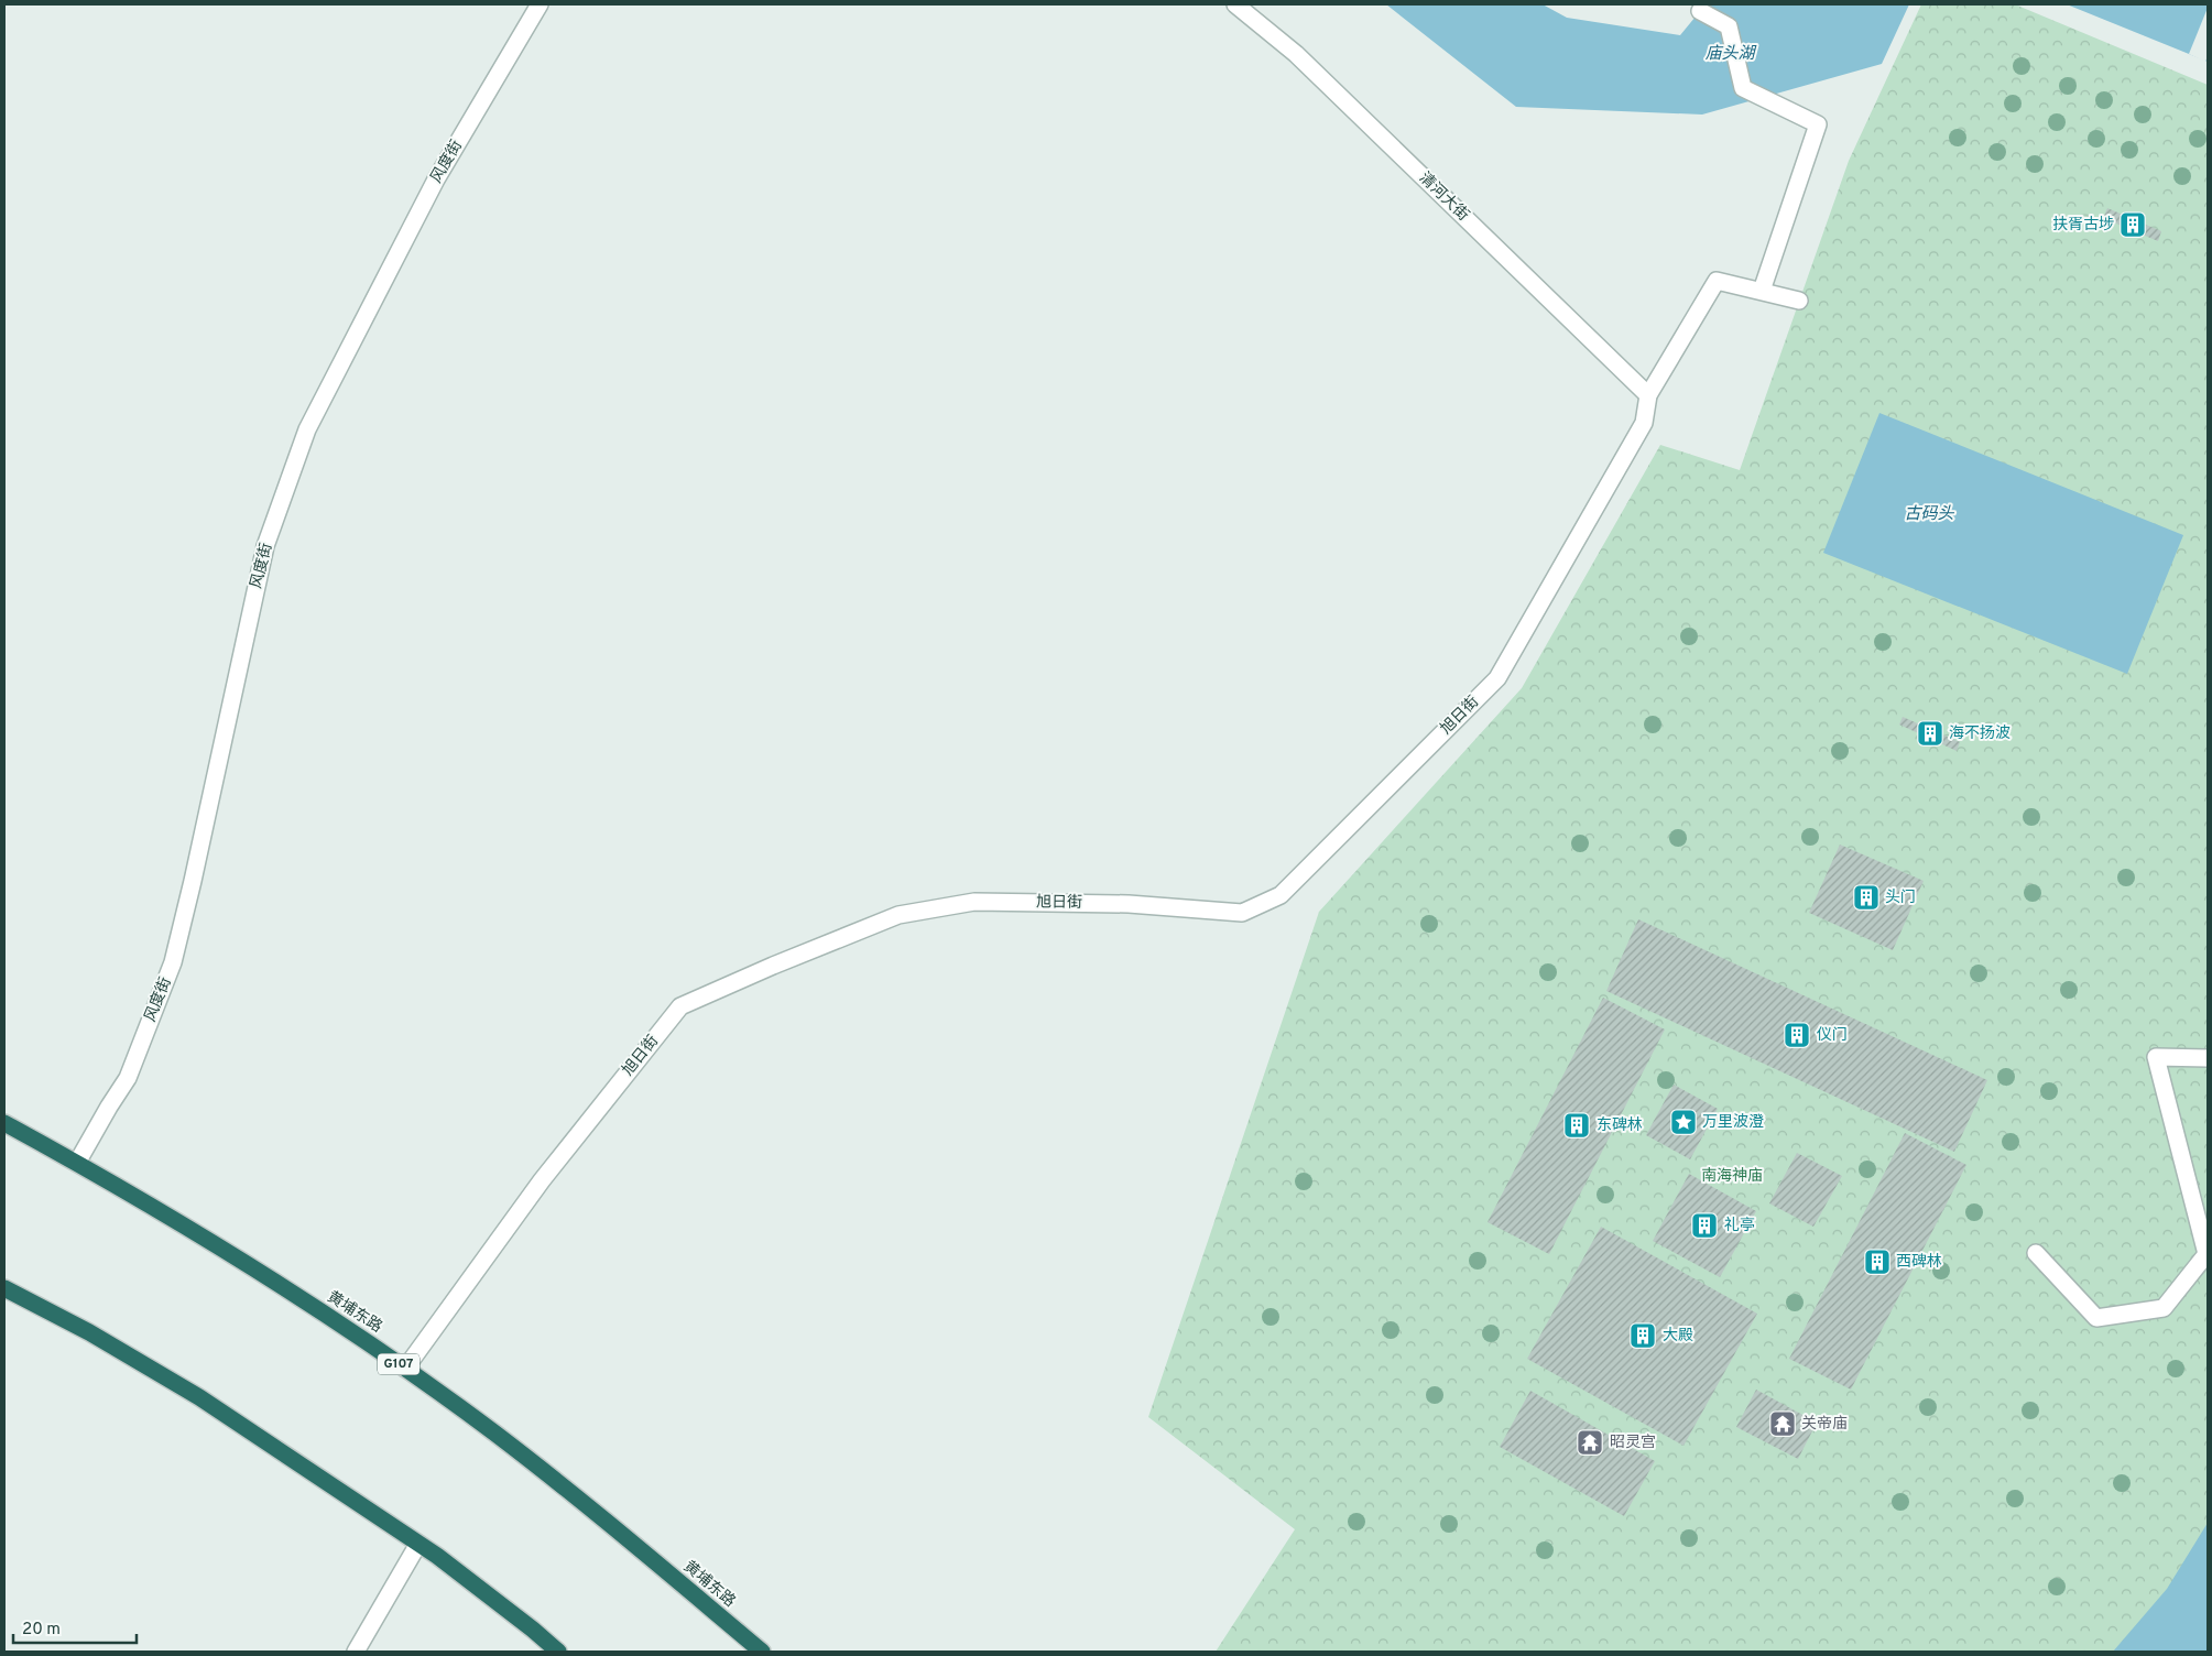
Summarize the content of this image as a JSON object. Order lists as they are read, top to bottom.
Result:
{
  "streets": {
    "highway": ["黄埔东路", "G107"],
    "street": ["风度街", "清河大街", "旭日街"]
  },
  "crossings": [
    ["风度街", "黄埔东路"],
    ["清河大街", "旭日街"],
    ["旭日街", "黄埔东路"]
  ],
  "water": ["庙头湖", "古码头"],
  "parks": ["南海神庙"],
  "places": {
    "building": [
      "扶胥古埗",
      "海不扬波",
      "头门",
      "仪门",
      "东碑林",
      "礼亭",
      "西碑林",
      "大殿"
    ],
    "place": ["万里波澄"],
    "temple": ["关帝庙", "昭灵宫"]
  },
  "scale_bar": "20 m"
}
